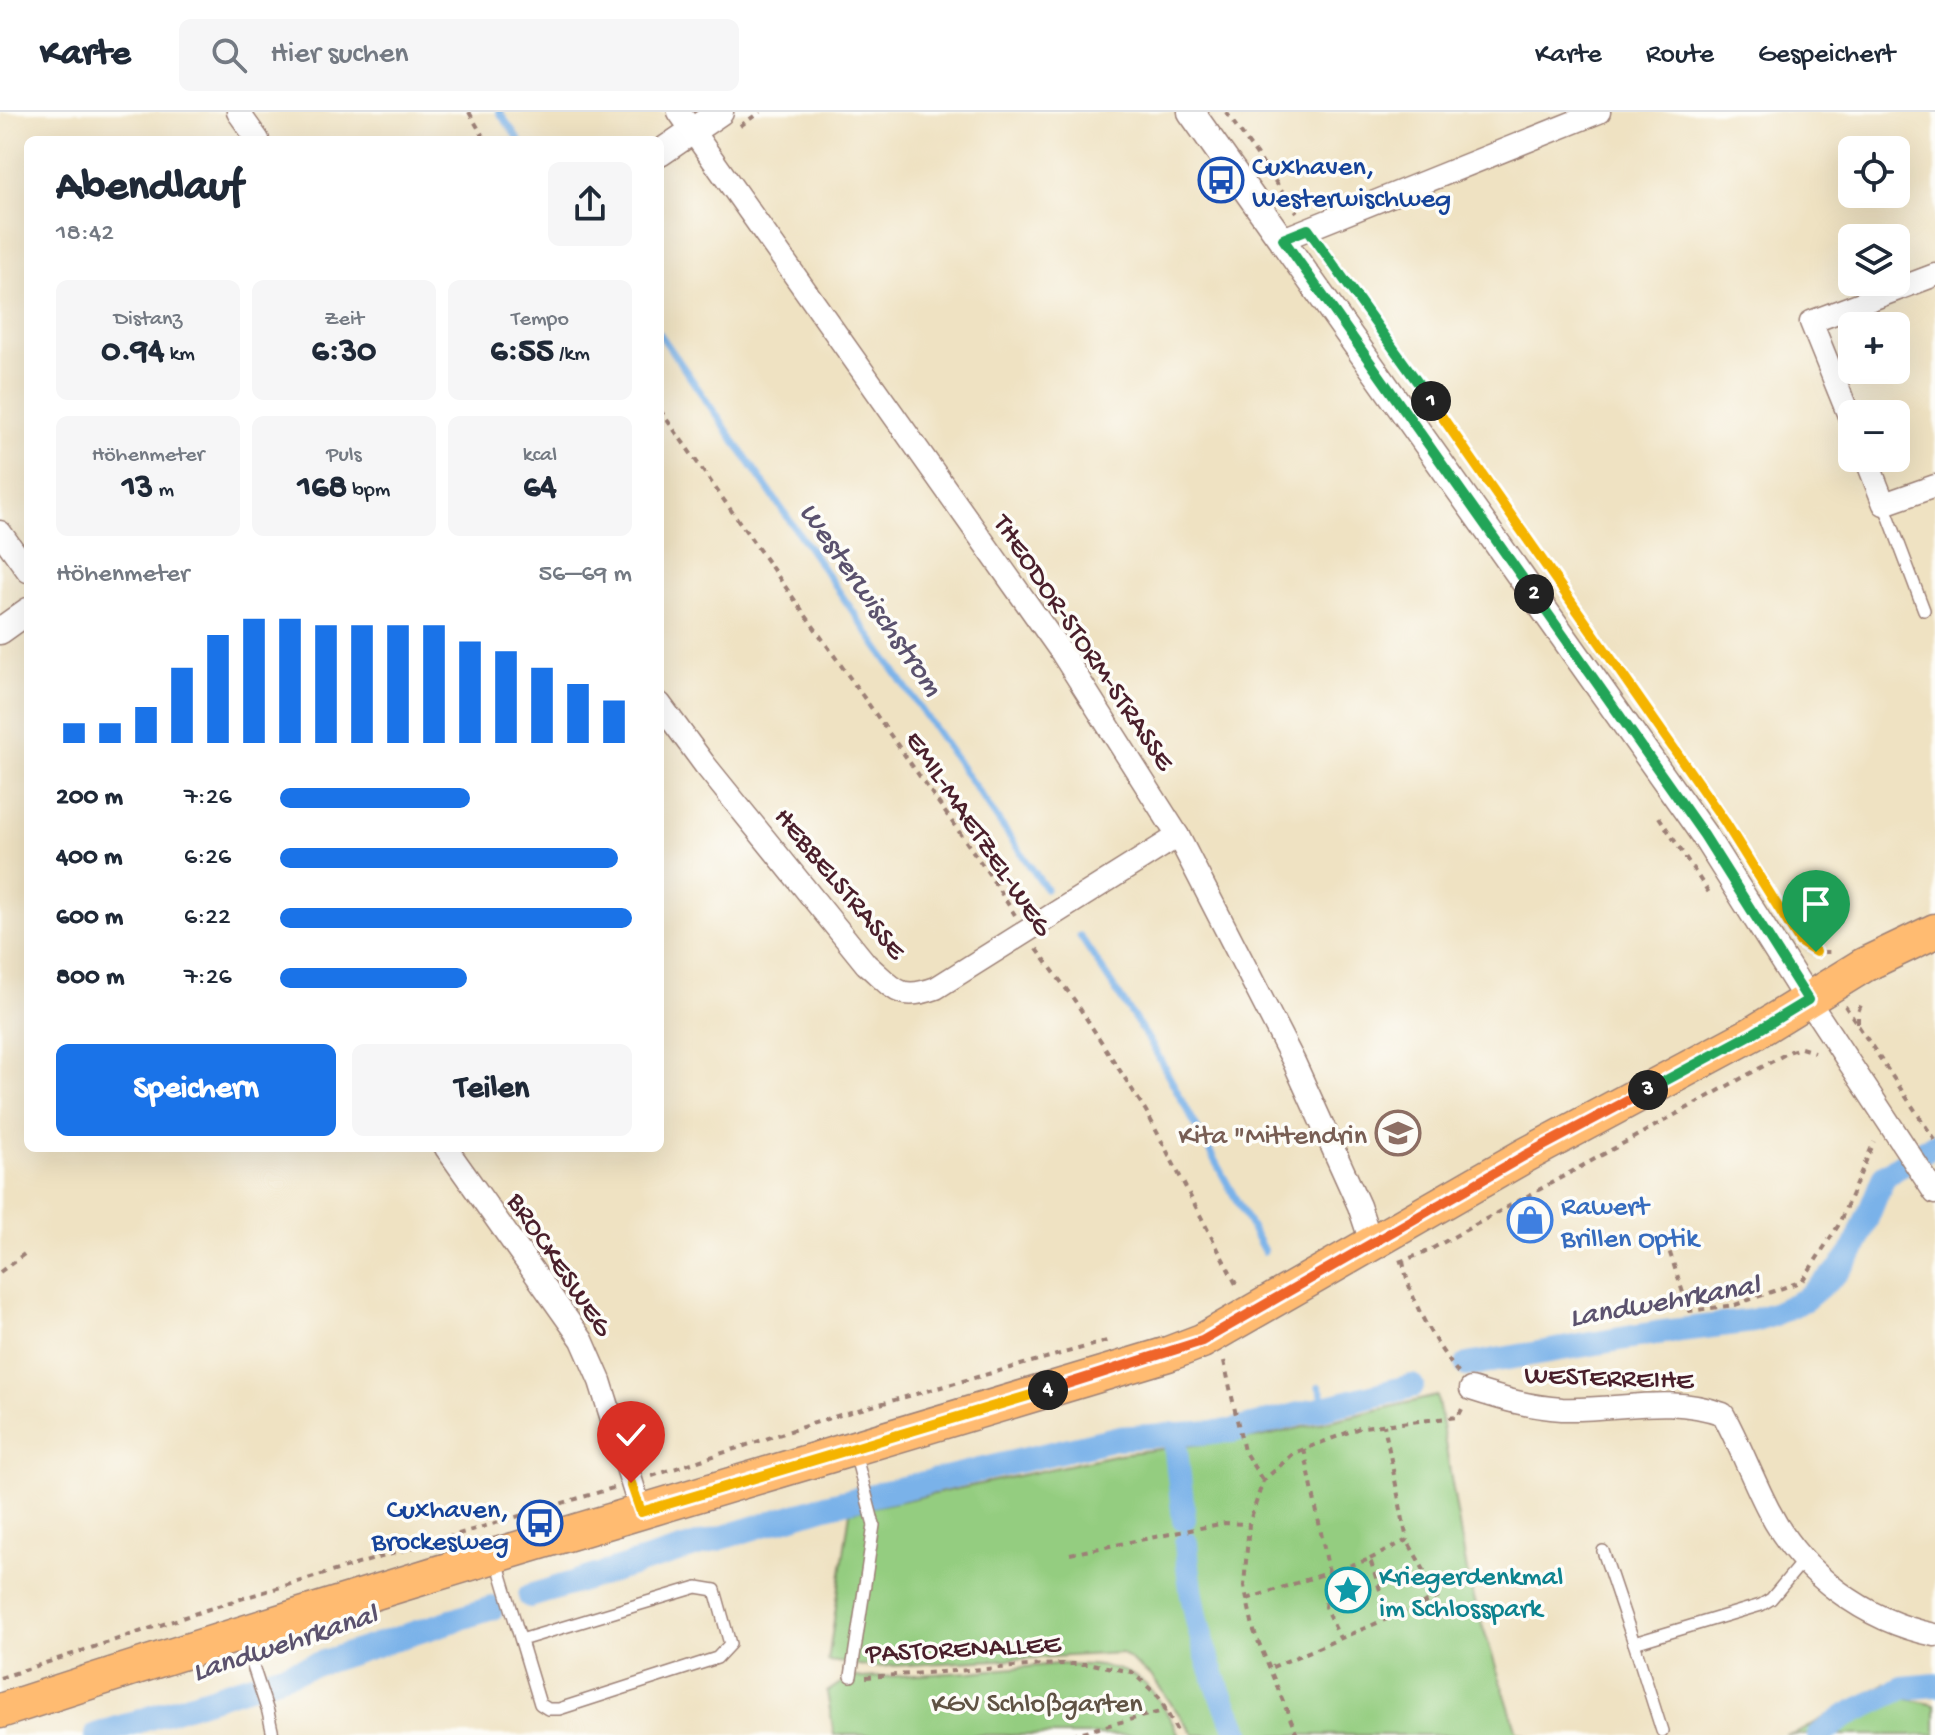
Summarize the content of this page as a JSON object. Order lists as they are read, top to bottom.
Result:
{
  "streets": {
    "street": [
      "THEODOR-STORM-STRASSE",
      "HEBBELSTRASSE",
      "BROCKESWEG",
      "WESTERREIHE"
    ],
    "lane": ["PASTORENALLEE"],
    "path": ["EMIL-MAETZEL-WEG"]
  },
  "crossings": [
    ["THEODOR-STORM-STRASSE", "HEBBELSTRASSE"],
    ["EMIL-MAETZEL-WEG", "HEBBELSTRASSE"]
  ],
  "water": ["Westerwischstrom", "Landwehrkanal"],
  "parks": ["KGV Schloßgarten"],
  "places": {
    "bus stop": ["Cuxhaven, Westerwischweg", "Cuxhaven, Brockesweg"],
    "school or university": ["Kita \"Mittendrin"],
    "shop": ["Rawert Brillen Optik"],
    "place": ["Kriegerdenkmal im Schlosspark"]
  },
  "page": {
    "header": "Karte",
    "search": "Hier suchen",
    "nav": ["Karte", "Route", "Gespeichert"],
    "map_buttons": ["+", "−"],
    "heading": ["Abendlauf", "18:42"],
    "stats": [
      ["Distanz", "0.94 km"],
      ["Zeit", "6:30"],
      ["Tempo", "6:55 /km"],
      ["Höhenmeter", "13 m"],
      ["Puls", "168 bpm"],
      ["kcal", "64"]
    ],
    "pins": [
      "1",
      "2",
      "3",
      "4"
    ],
    "chart": ["Höhenmeter", "56–69 m"],
    "list": [
      {
        "name": "200 m",
        "note": "7:26"
      },
      {
        "name": "400 m",
        "note": "6:26"
      },
      {
        "name": "600 m",
        "note": "6:22"
      },
      {
        "name": "800 m",
        "note": "7:26"
      }
    ],
    "buttons": ["Speichern", "Teilen"]
  }
}
